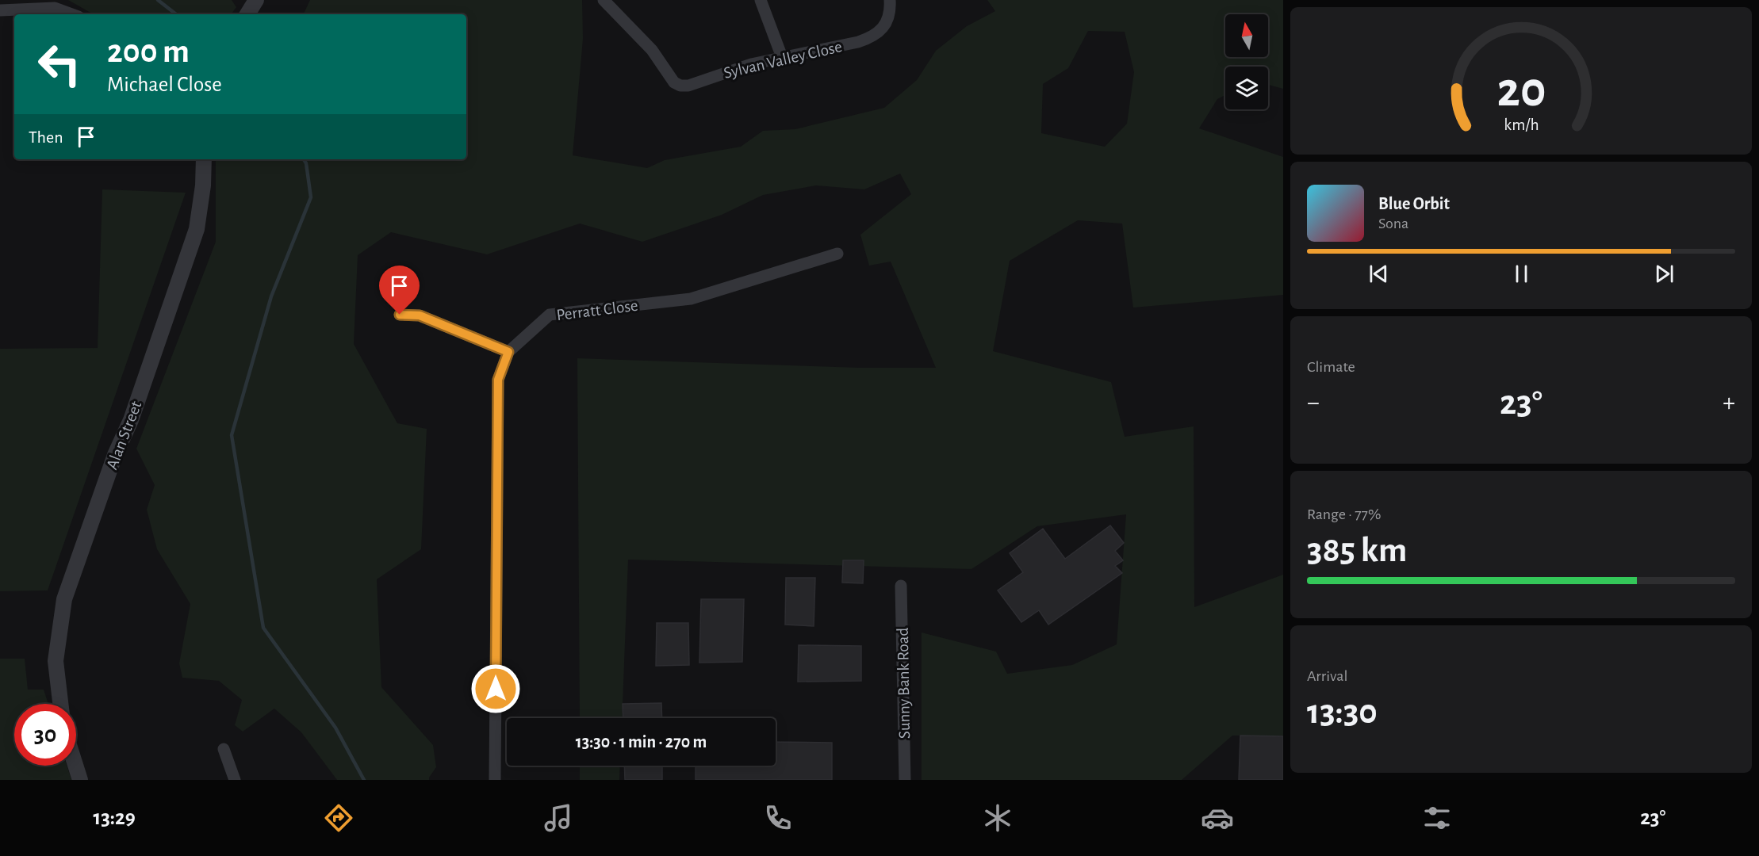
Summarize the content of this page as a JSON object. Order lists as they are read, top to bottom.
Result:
{
  "streets": {
    "street": [
      "Sylvan Valley Close",
      "Perratt Close",
      "Alan Street",
      "Sunny Bank Road"
    ]
  },
  "north": "top",
  "page": {
    "turn": ["200 m", "Michael Close"],
    "then": "Then",
    "song": ["Blue Orbit", "Sona"],
    "tile": [
      "Climate",
      ["Range · 77%", "385 km"],
      ["Arrival", "13:30"]
    ],
    "heat": ["−", "23°", "+"],
    "limit": "30",
    "trip": "13:30 · 1 min · 270 m",
    "tabs": ["13:29", "23°"],
    "gauge": ["20", "km/h"]
  }
}
